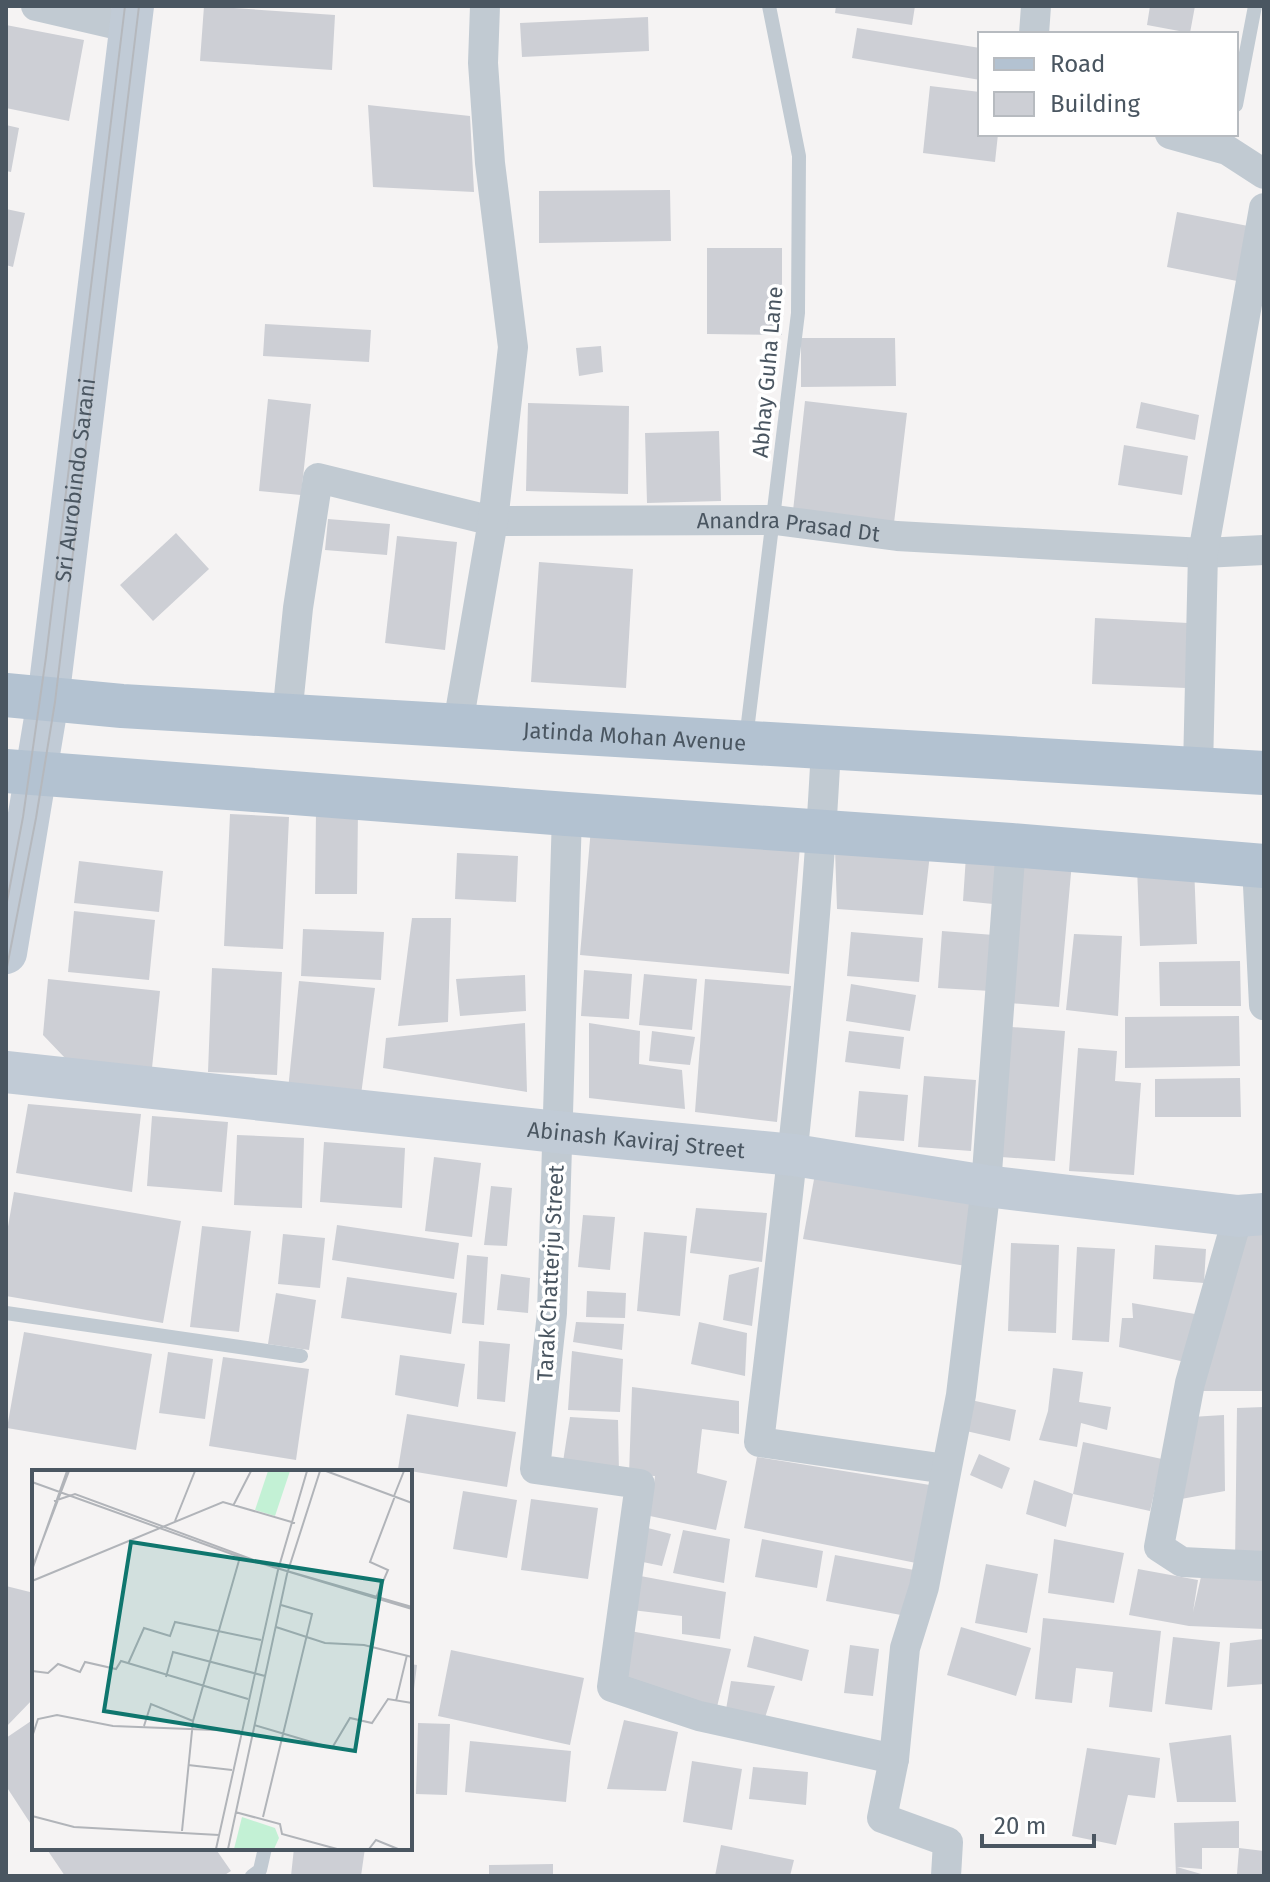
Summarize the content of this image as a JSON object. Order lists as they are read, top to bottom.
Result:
{
  "streets": {
    "main road": ["Jatinda Mohan Avenue"],
    "street": [
      "Sri Aurobindo Sarani",
      "Anandra Prasad Dt",
      "Abinash Kaviraj Street",
      "Tarak Chatterju Street"
    ],
    "lane": ["Abhay Guha Lane"]
  },
  "crossings": [
    ["Abhay Guha Lane", "Anandra Prasad Dt"],
    ["Abhay Guha Lane", "Jatinda Mohan Avenue"],
    ["Sri Aurobindo Sarani", "Jatinda Mohan Avenue"],
    ["Anandra Prasad Dt", "Jatinda Mohan Avenue"],
    ["Abinash Kaviraj Street", "Tarak Chatterju Street"]
  ],
  "legend": ["Road", "Building"],
  "scale_bar": "20 m"
}
